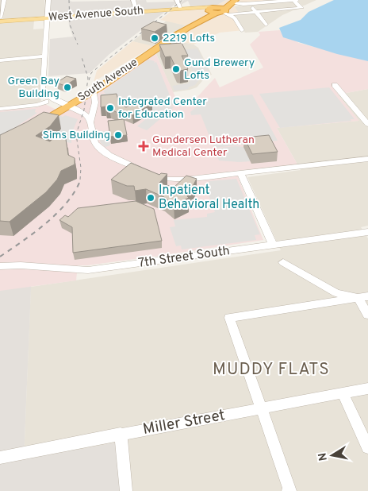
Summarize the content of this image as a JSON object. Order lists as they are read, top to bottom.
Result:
{
  "streets": {
    "highway": ["South Avenue"],
    "main road": ["West Avenue South"],
    "street": ["7th Street South", "Miller Street"]
  },
  "crossings": [
    ["West Avenue South", "South Avenue"]
  ],
  "districts": ["MUDDY FLATS"],
  "places": {
    "other": [
      "2219 Lofts",
      "Gund Brewery Lofts",
      "Green Bay Building",
      "Integrated Center for Education",
      "Sims Building",
      "Inpatient Behavioral Health"
    ],
    "health": ["Gundersen Lutheran Medical Center"]
  },
  "north": "left"
}
